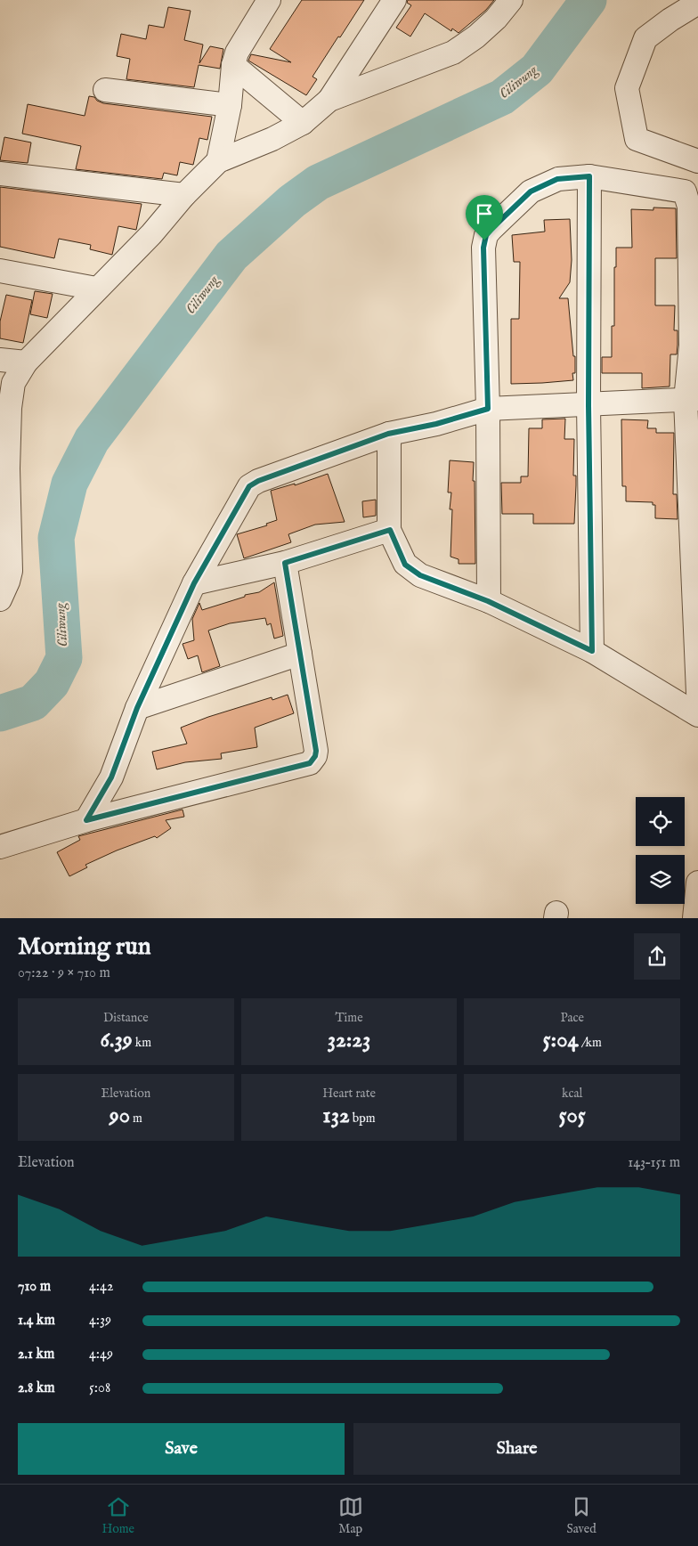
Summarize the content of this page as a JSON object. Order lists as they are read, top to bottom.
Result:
{
  "water": ["Ciliwung"],
  "page": {
    "heading": ["Morning run", "07:22 · 9 × 710 m"],
    "stats": [
      ["Distance", "6.39 km"],
      ["Time", "32:23"],
      ["Pace", "5:04 /km"],
      ["Elevation", "90 m"],
      ["Heart rate", "132 bpm"],
      ["kcal", "505"]
    ],
    "chart": ["Elevation", "143–151 m"],
    "list": [
      {
        "name": "710 m",
        "note": "4:42"
      },
      {
        "name": "1.4 km",
        "note": "4:39"
      },
      {
        "name": "2.1 km",
        "note": "4:49"
      },
      {
        "name": "2.8 km",
        "note": "5:08"
      }
    ],
    "buttons": ["Save", "Share"],
    "tabs": ["Home", "Map", "Saved"]
  }
}
